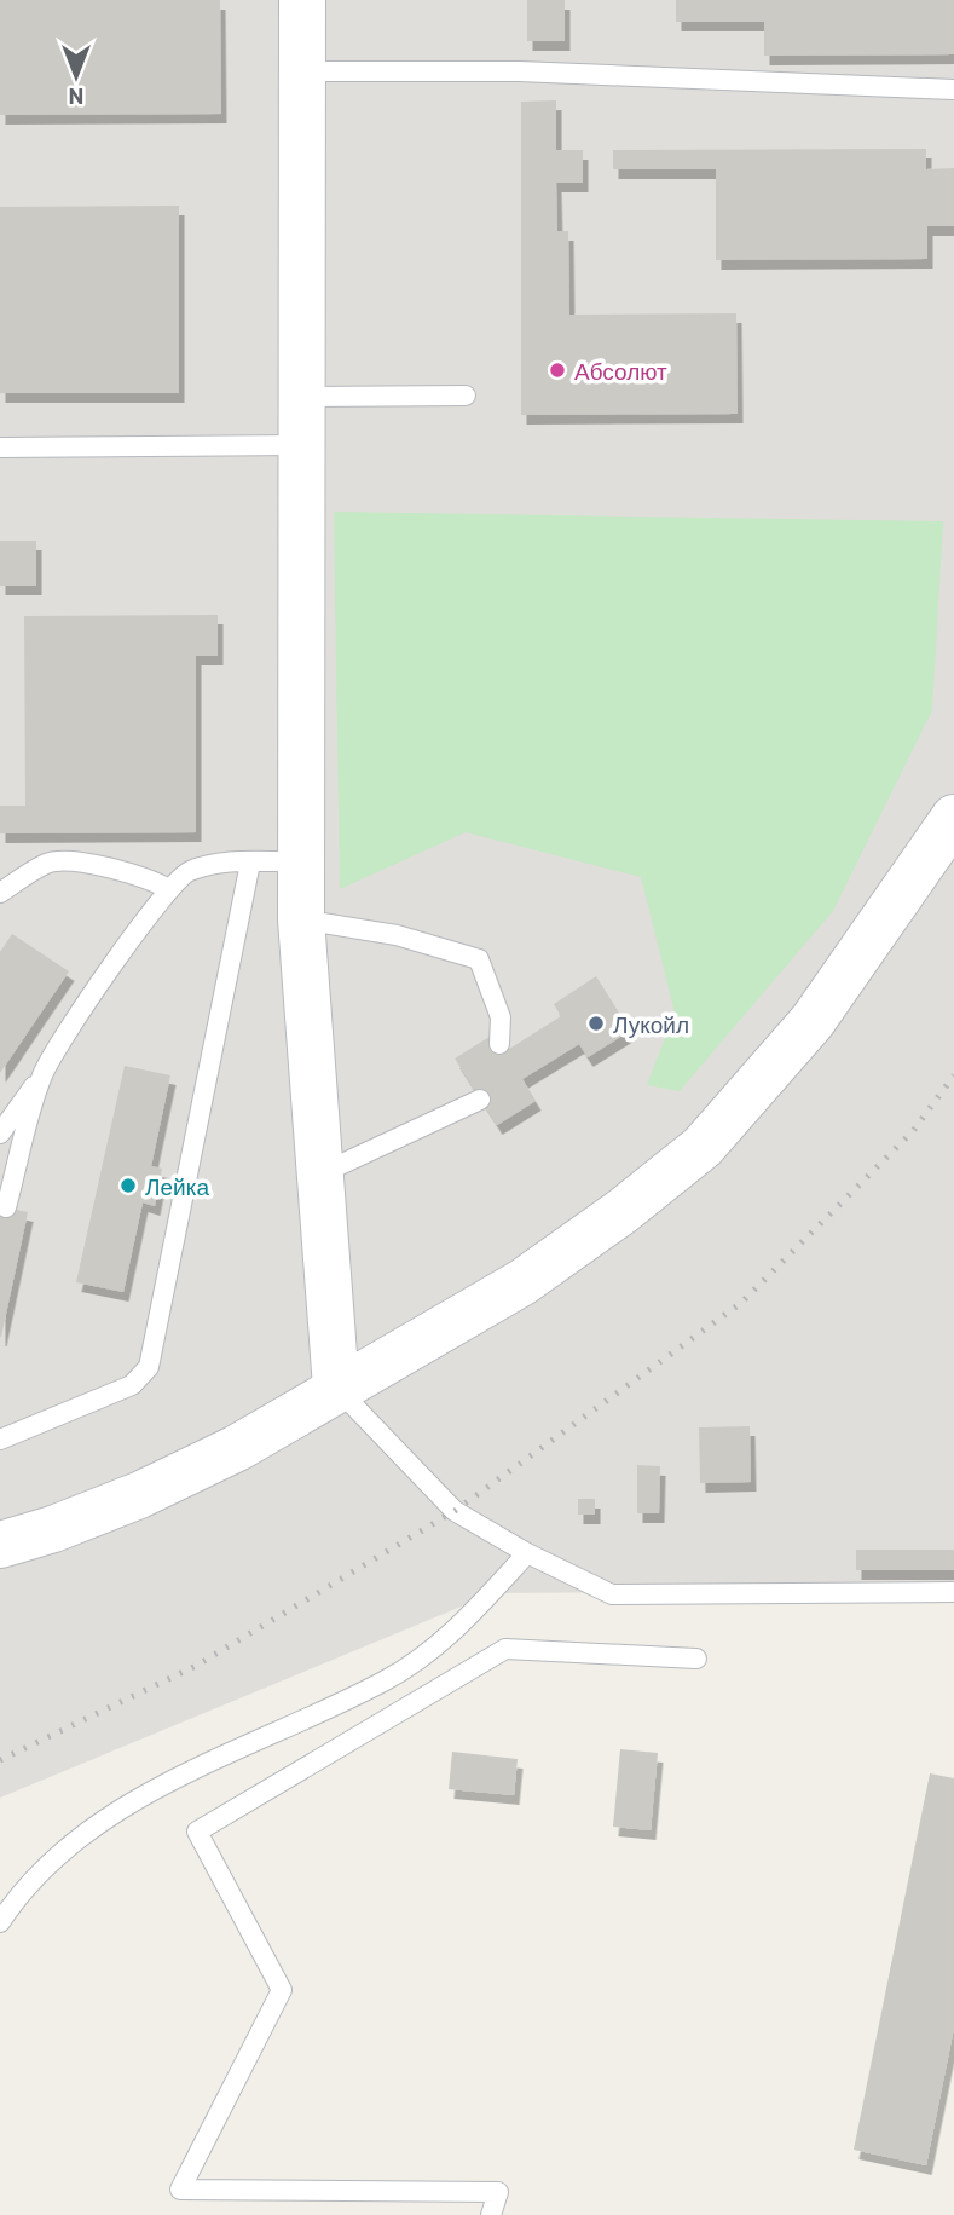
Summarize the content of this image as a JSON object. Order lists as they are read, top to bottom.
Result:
{
  "places": ["Абсолют", "Лукойл", "Лейка"],
  "north": "bottom"
}
